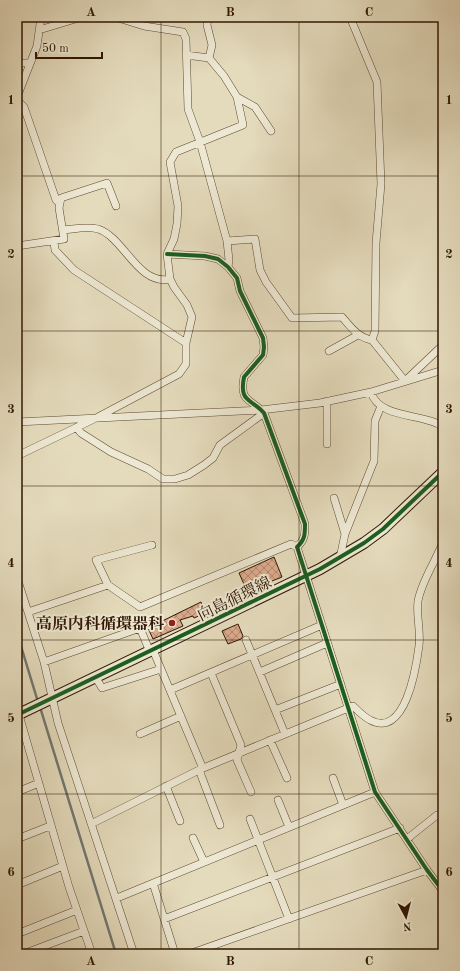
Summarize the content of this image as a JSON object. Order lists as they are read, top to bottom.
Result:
{
  "streets": {
    "main road": ["向島循環線"]
  },
  "places": ["高原内科循環器科"],
  "scale_bar": "50 m",
  "north": "bottom",
  "grid": {
    "columns": ["A", "B", "C"],
    "rows": [
      "1",
      "2",
      "3",
      "4",
      "5",
      "6"
    ]
  }
}
